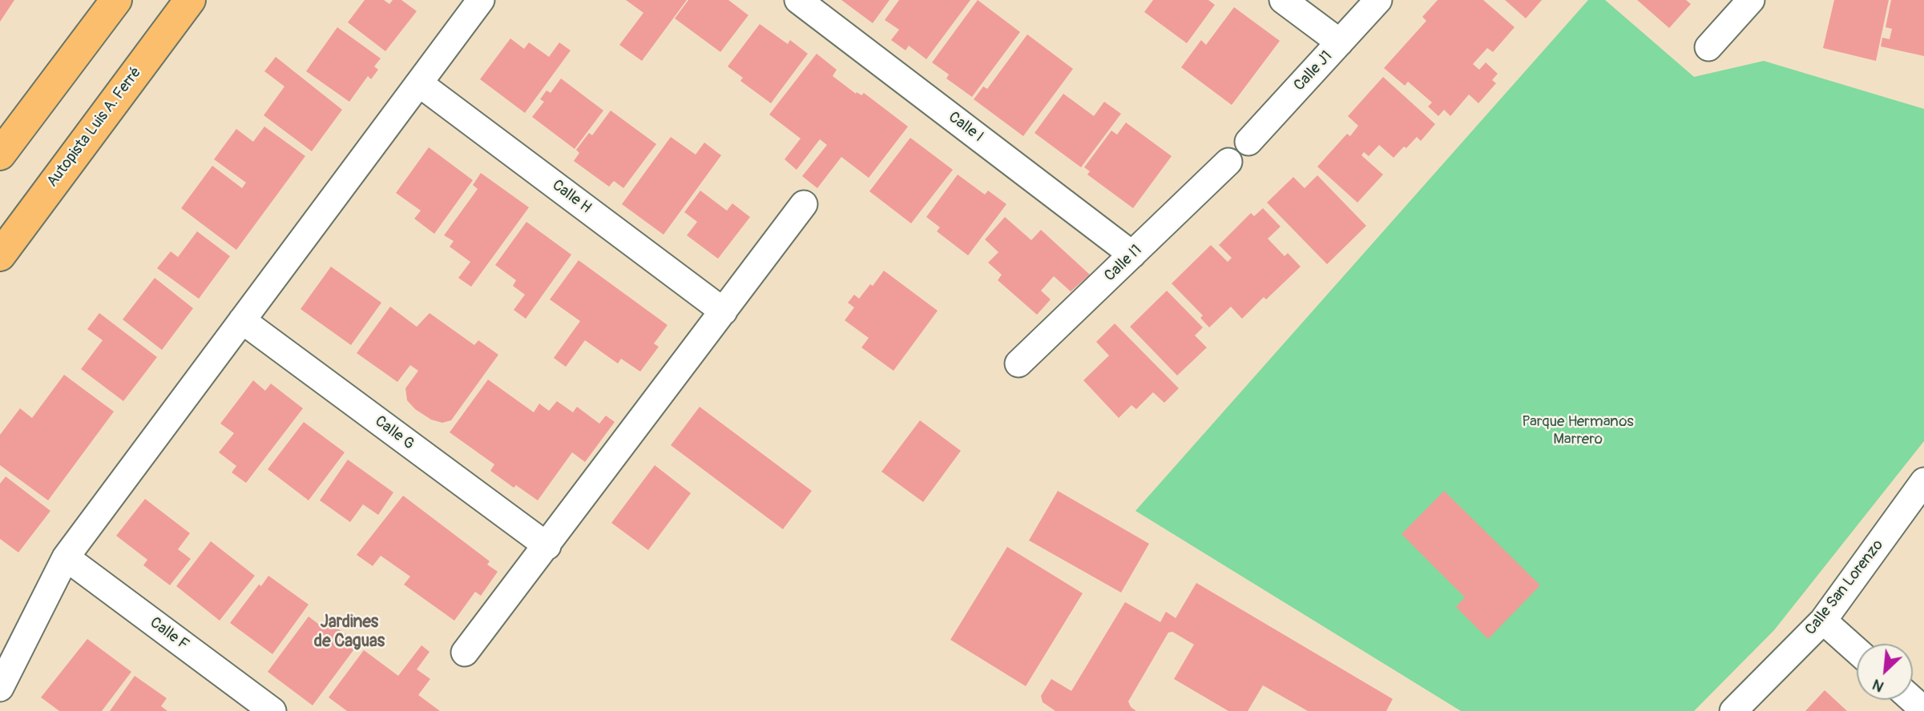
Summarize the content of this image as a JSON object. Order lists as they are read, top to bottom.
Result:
{
  "streets": {
    "highway": ["Autopista Luis A. Ferré"],
    "street": [
      "Calle J1",
      "Calle I",
      "Calle H",
      "Calle I1",
      "Calle G",
      "Calle San Lorenzo",
      "Calle F"
    ]
  },
  "crossings": [
    ["Calle I", "Calle I1"]
  ],
  "districts": ["Jardines de Caguas"],
  "parks": ["Parque Hermanos Marrero"],
  "north": "bottom left"
}
